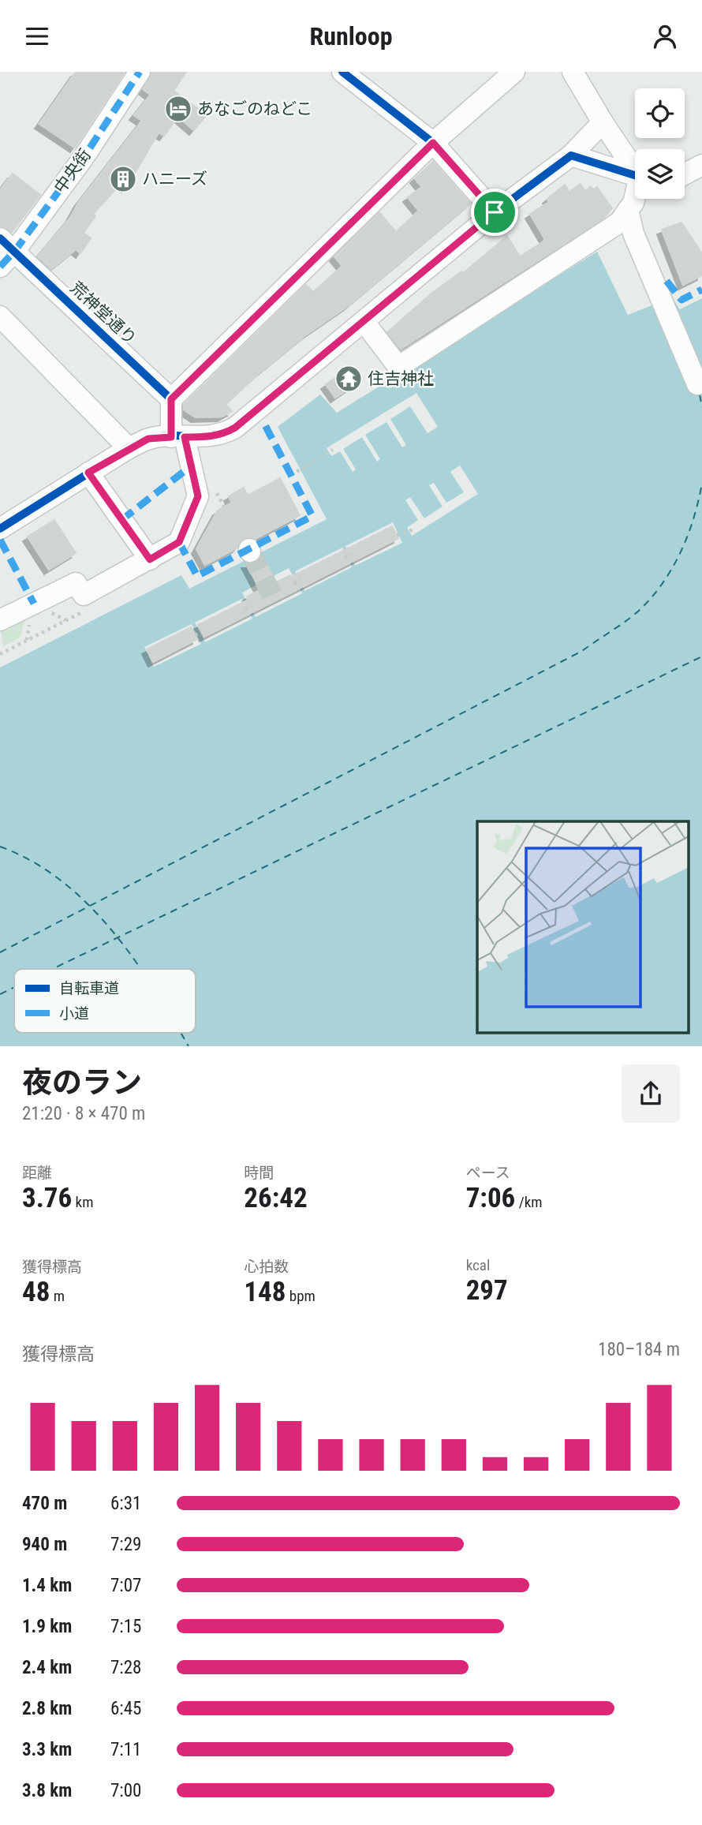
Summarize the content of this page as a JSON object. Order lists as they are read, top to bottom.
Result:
{
  "streets": {
    "street": ["中央街", "荒神堂通り"]
  },
  "crossings": [
    ["中央街", "荒神堂通り"]
  ],
  "places": {
    "hotel": ["あなごのねどこ"],
    "building": ["ハニーズ"],
    "temple": ["住吉神社"]
  },
  "legend": ["自転車道", "小道"],
  "page": {
    "header": "Runloop",
    "heading": ["夜のラン", "21:20 · 8 × 470 m"],
    "stats": [
      ["距離", "3.76 km"],
      ["時間", "26:42"],
      ["ペース", "7:06 /km"],
      ["獲得標高", "48 m"],
      ["心拍数", "148 bpm"],
      ["kcal", "297"]
    ],
    "chart": ["獲得標高", "180–184 m"],
    "list": [
      {
        "name": "470 m",
        "note": "6:31"
      },
      {
        "name": "940 m",
        "note": "7:29"
      },
      {
        "name": "1.4 km",
        "note": "7:07"
      },
      {
        "name": "1.9 km",
        "note": "7:15"
      },
      {
        "name": "2.4 km",
        "note": "7:28"
      },
      {
        "name": "2.8 km",
        "note": "6:45"
      },
      {
        "name": "3.3 km",
        "note": "7:11"
      },
      {
        "name": "3.8 km",
        "note": "7:00"
      }
    ]
  }
}
